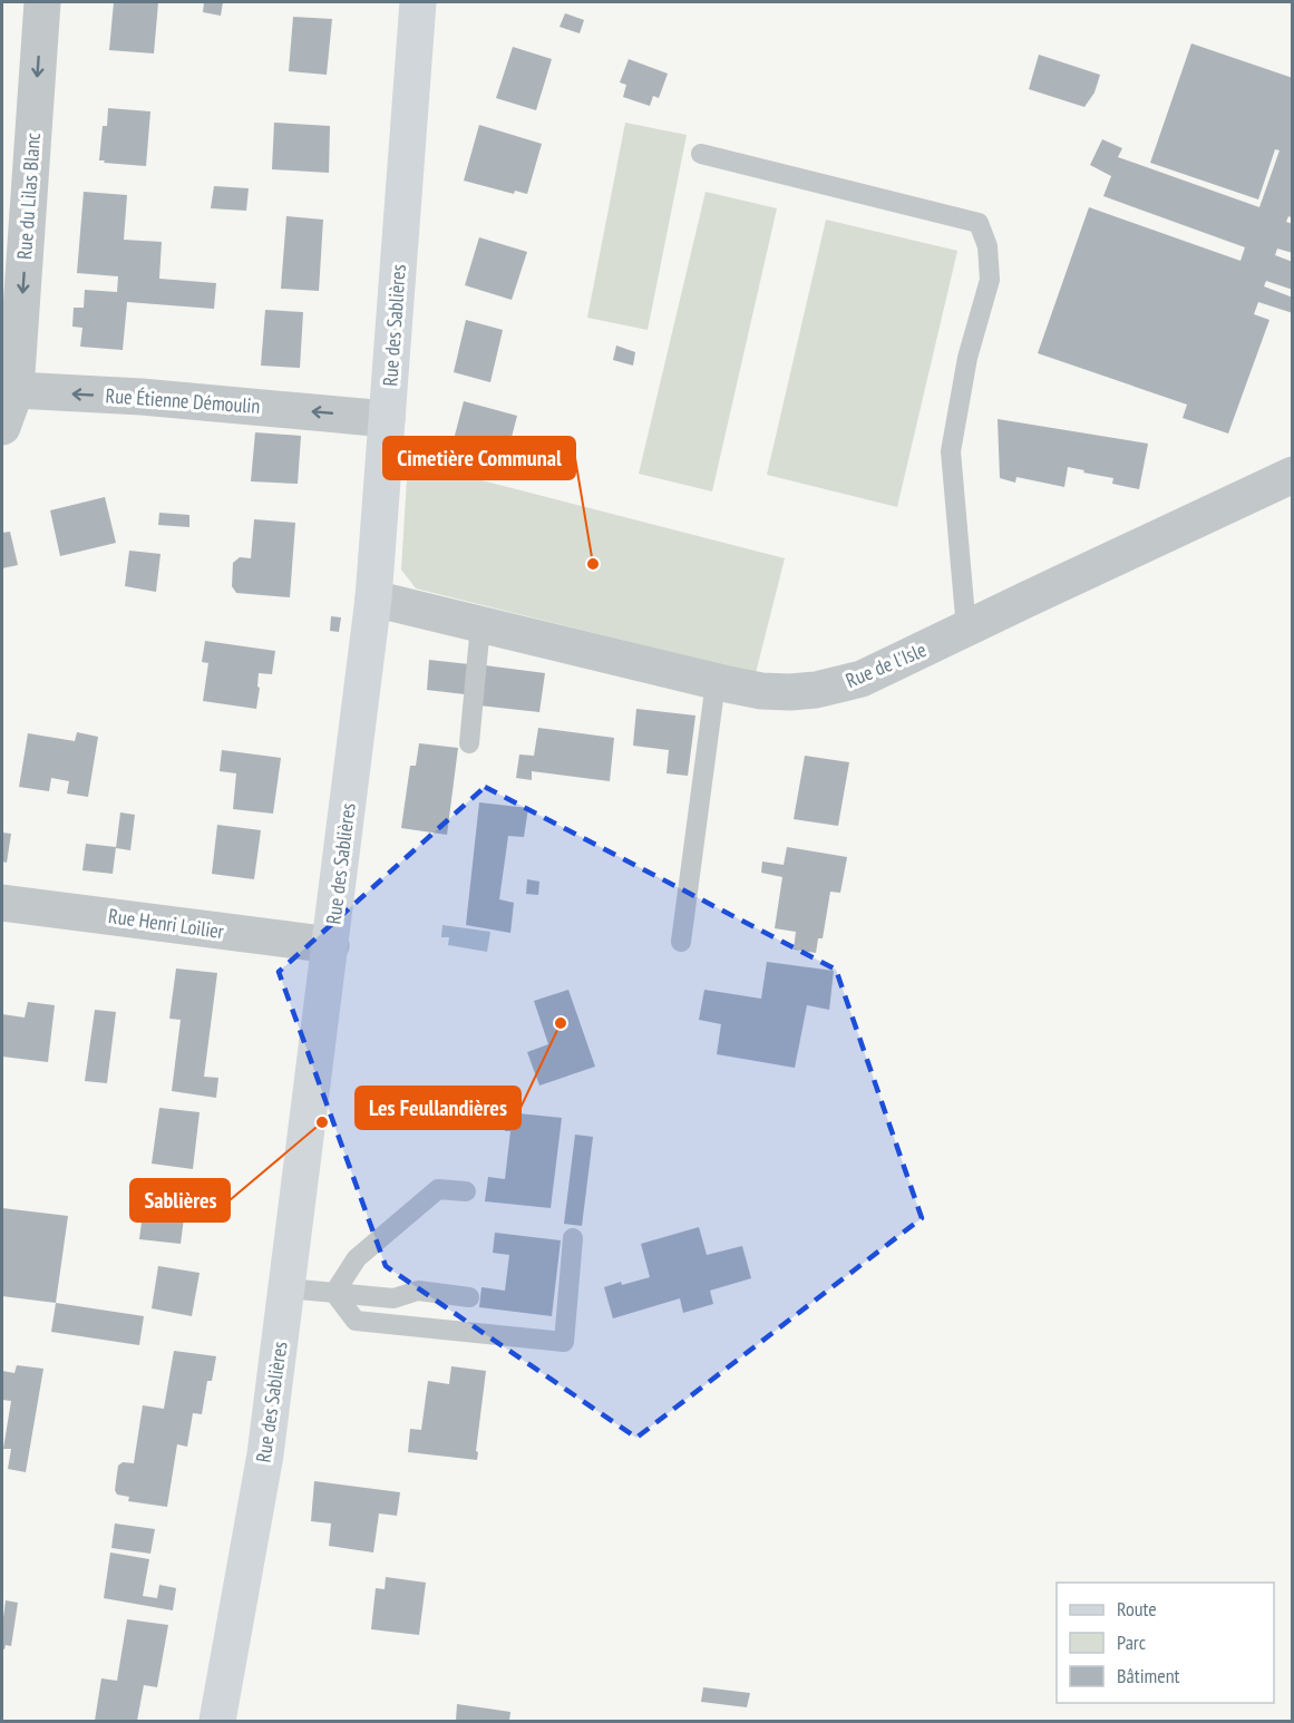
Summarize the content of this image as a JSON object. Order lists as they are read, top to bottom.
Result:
{
  "streets": {
    "street": [
      "Rue du Lilas Blanc",
      "Rue des Sablières",
      "Rue Étienne Démoulin",
      "Rue de l'Isle",
      "Rue Henri Loilier"
    ]
  },
  "crossings": [
    ["Rue du Lilas Blanc", "Rue Étienne Démoulin"],
    ["Rue des Sablières", "Rue Étienne Démoulin"],
    ["Rue des Sablières", "Rue de l'Isle"],
    ["Rue des Sablières", "Rue Henri Loilier"]
  ],
  "one_way": ["Rue du Lilas Blanc", "Rue Étienne Démoulin"],
  "places": ["Cimetière Communal", "Les Feullandières", "Sablières"],
  "legend": ["Route", "Parc", "Bâtiment"]
}
